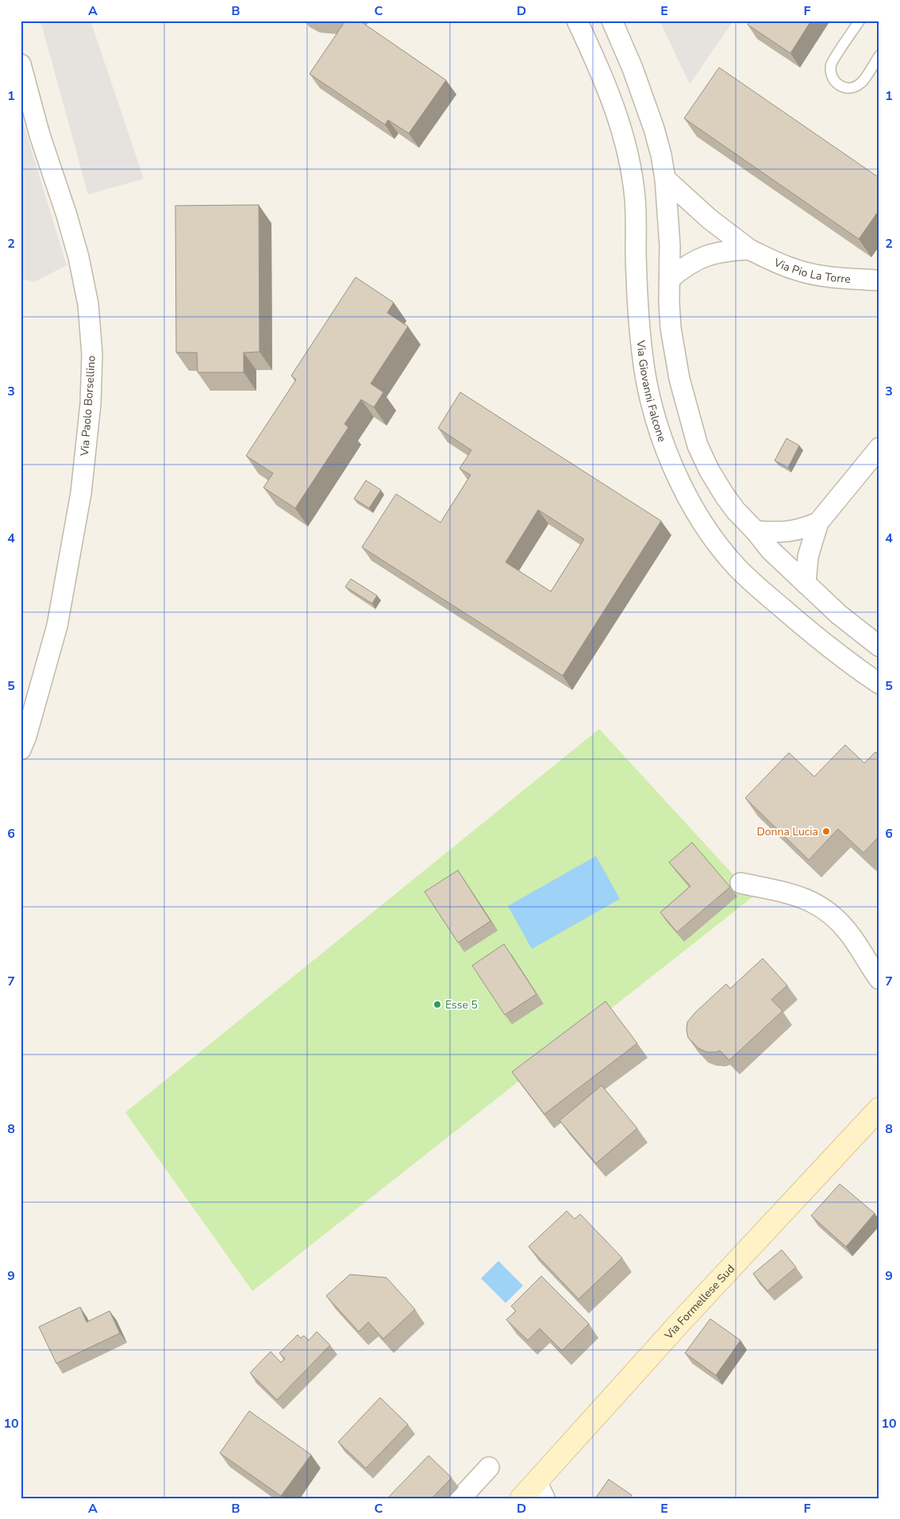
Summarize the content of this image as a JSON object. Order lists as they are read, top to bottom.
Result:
{
  "streets": {
    "street": [
      "Via Pio La Torre",
      "Via Giovanni Falcone",
      "Via Paolo Borsellino",
      "Via Formellese Sud"
    ]
  },
  "places": ["Donna Lucia", "Esse 5"],
  "grid": {
    "columns": [
      "A",
      "B",
      "C",
      "D",
      "E",
      "F"
    ],
    "rows": [
      "1",
      "2",
      "3",
      "4",
      "5",
      "6",
      "7",
      "8",
      "9",
      "10"
    ]
  }
}
